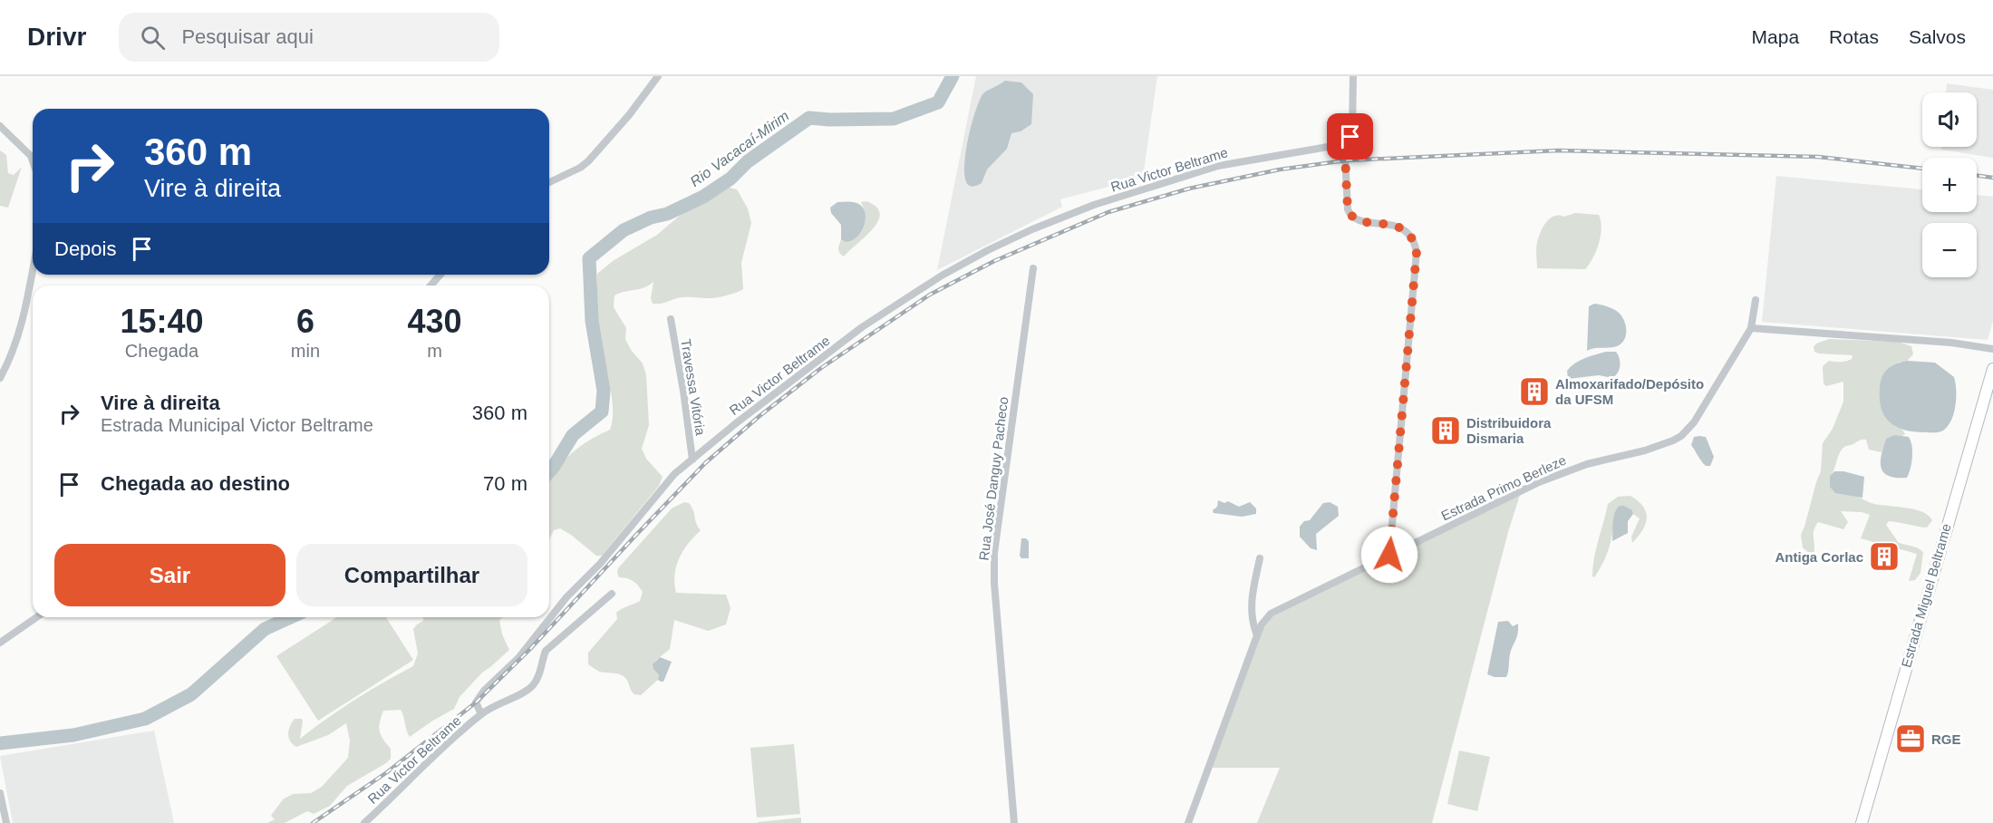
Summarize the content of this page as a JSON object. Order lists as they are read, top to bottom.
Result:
{
  "streets": {
    "street": [
      "Rua Victor Beltrame",
      "Travessa Vitória",
      "Rua José Danguy Pacheco",
      "Estrada Primo Berleze",
      "Estrada Miguel Beltrame"
    ]
  },
  "crossings": [
    ["Rua Victor Beltrame", "Travessa Vitória"]
  ],
  "water": ["Rio Vacacaí-Mirim"],
  "places": {
    "building": ["Almoxarifado/Depósito da UFSM", "Distribuidora Dismaria", "Antiga Corlac"],
    "office": ["RGE"]
  },
  "page": {
    "header": "Drivr",
    "search": "Pesquisar aqui",
    "nav": ["Mapa", "Rotas", "Salvos"],
    "map_buttons": ["+", "−"],
    "turn": ["360 m", "Vire à direita"],
    "then": "Depois",
    "eta": [
      "15:40",
      "Chegada",
      "6",
      "min",
      "430",
      "m"
    ],
    "list": [
      {
        "name": "Vire à direita",
        "note": "Estrada Municipal Victor Beltrame",
        "value": "360 m"
      },
      {
        "name": "Chegada ao destino",
        "value": "70 m"
      }
    ],
    "buttons": ["Sair", "Compartilhar"]
  }
}
